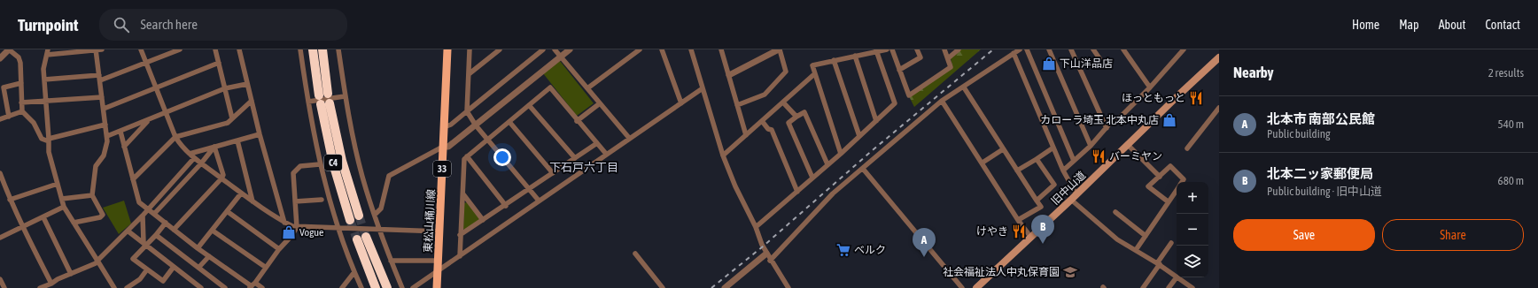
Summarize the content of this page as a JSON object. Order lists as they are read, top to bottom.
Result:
{
  "streets": {
    "highway": ["C4"],
    "main road": ["33", "旧中山道", "東松山桶川線"]
  },
  "districts": ["下石戸六丁目"],
  "places": {
    "shop": ["下山洋品店", "カローラ埼玉 北本中丸店", "Vogue"],
    "restaurant": ["ほっともっと", "バーミヤン", "けやき"],
    "supermarket": ["ベルク"],
    "school or university": ["社会福祉法人中丸保育園"]
  },
  "page": {
    "header": "Turnpoint",
    "search": "Search here",
    "nav": [
      "Home",
      "Map",
      "About",
      "Contact"
    ],
    "heading": ["Nearby", "2 results"],
    "list": [
      {
        "mark": "A",
        "name": "北本市 南部公民館",
        "note": "Public building",
        "value": "540 m"
      },
      {
        "mark": "B",
        "name": "北本二ッ家郵便局",
        "note": "Public building · 旧中山道",
        "value": "680 m"
      }
    ],
    "map_buttons": ["+", "−"],
    "buttons": ["Save", "Share"],
    "pins": ["B", "A"]
  }
}
